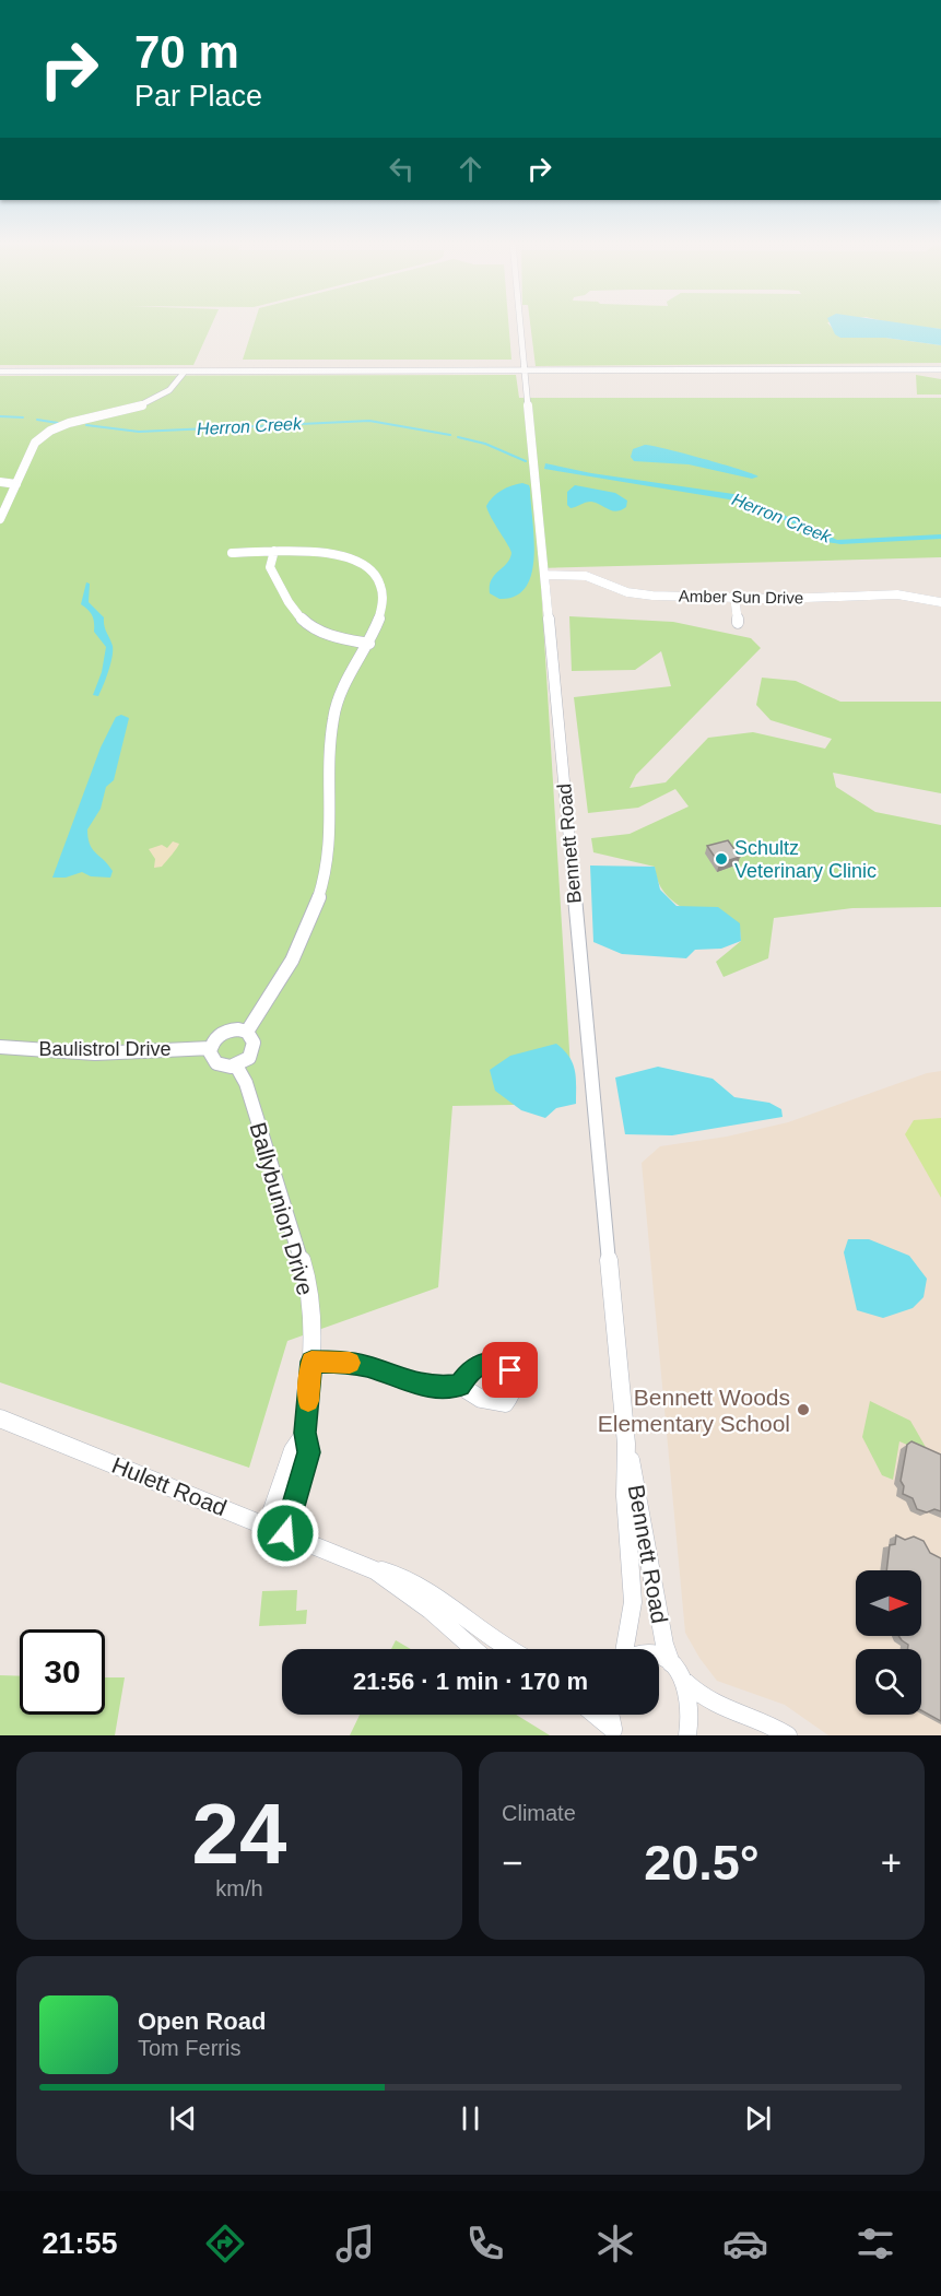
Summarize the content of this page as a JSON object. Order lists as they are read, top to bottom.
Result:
{
  "streets": {
    "street": [
      "Amber Sun Drive",
      "Bennett Road",
      "Baulistrol Drive",
      "Ballybunion Drive",
      "Hulett Road"
    ]
  },
  "crossings": [
    ["Amber Sun Drive", "Bennett Road"],
    ["Baulistrol Drive", "Ballybunion Drive"],
    ["Ballybunion Drive", "Hulett Road"]
  ],
  "water": ["Herron Creek"],
  "places": ["Schultz Veterinary Clinic", "Bennett Woods Elementary School"],
  "north": "right",
  "page": {
    "turn": ["70 m", "Par Place"],
    "limit": "30",
    "trip": "21:56 · 1 min · 170 m",
    "tile": [
      ["24", "km/h"],
      "Climate"
    ],
    "heat": ["−", "20.5°", "+"],
    "song": ["Open Road", "Tom Ferris"],
    "tabs": "21:55"
  }
}
